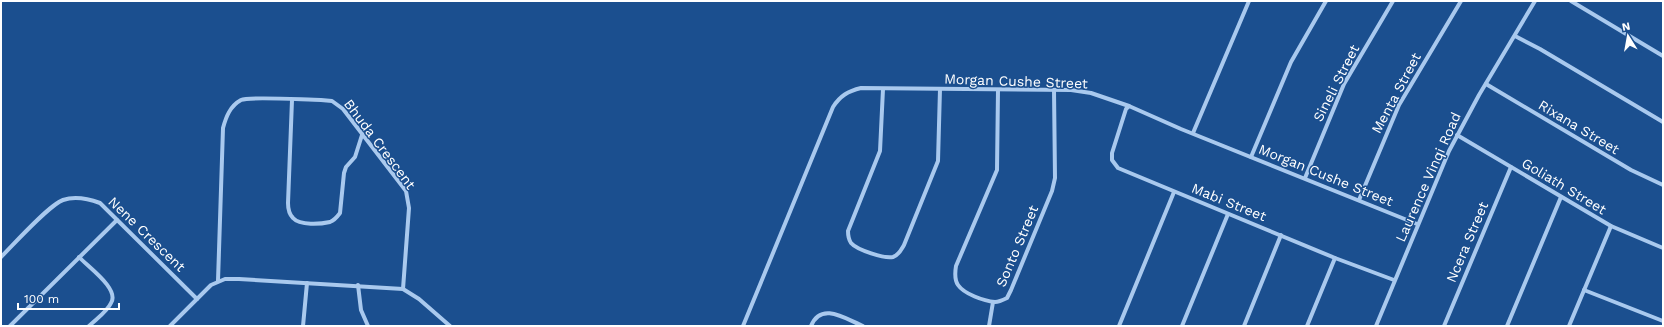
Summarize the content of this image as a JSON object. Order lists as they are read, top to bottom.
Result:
{
  "streets": {
    "street": [
      "Morgan Cushe Street",
      "Sineli Street",
      "Menta Street",
      "Rixana Street",
      "Bhuda Crescent",
      "Laurence Vinqi Road",
      "Goliath Street",
      "Mabi Street",
      "Nene Crescent",
      "Ncera Street",
      "Sonto Street"
    ]
  },
  "crossings": [
    ["Morgan Cushe Street", "Sineli Street"],
    ["Morgan Cushe Street", "Menta Street"],
    ["Morgan Cushe Street", "Laurence Vinqi Road"],
    ["Morgan Cushe Street", "Mabi Street"],
    ["Morgan Cushe Street", "Sonto Street"],
    ["Rixana Street", "Laurence Vinqi Road"],
    ["Laurence Vinqi Road", "Goliath Street"],
    ["Laurence Vinqi Road", "Mabi Street"],
    ["Goliath Street", "Ncera Street"]
  ],
  "scale_bar": "100 m",
  "north": "top"
}
